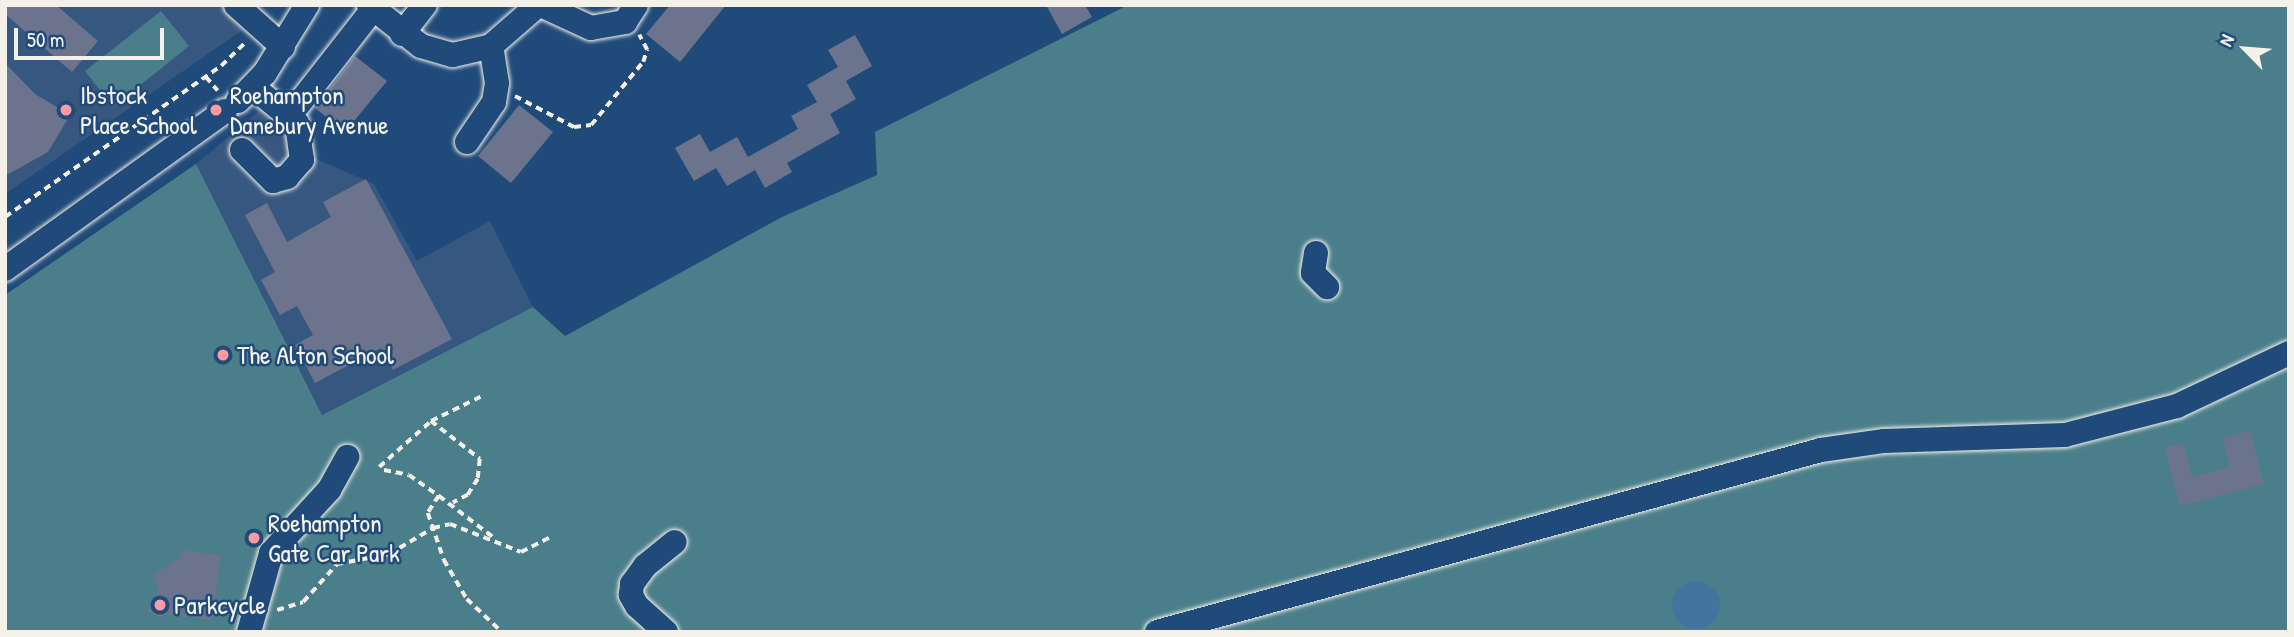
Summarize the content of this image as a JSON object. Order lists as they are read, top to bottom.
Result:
{
  "places": [
    "Ibstock Place School",
    "Roehampton Danebury Avenue",
    "The Alton School",
    "Roehampton Gate Car Park",
    "Parkcycle"
  ],
  "scale_bar": "50 m",
  "north": "top left"
}
